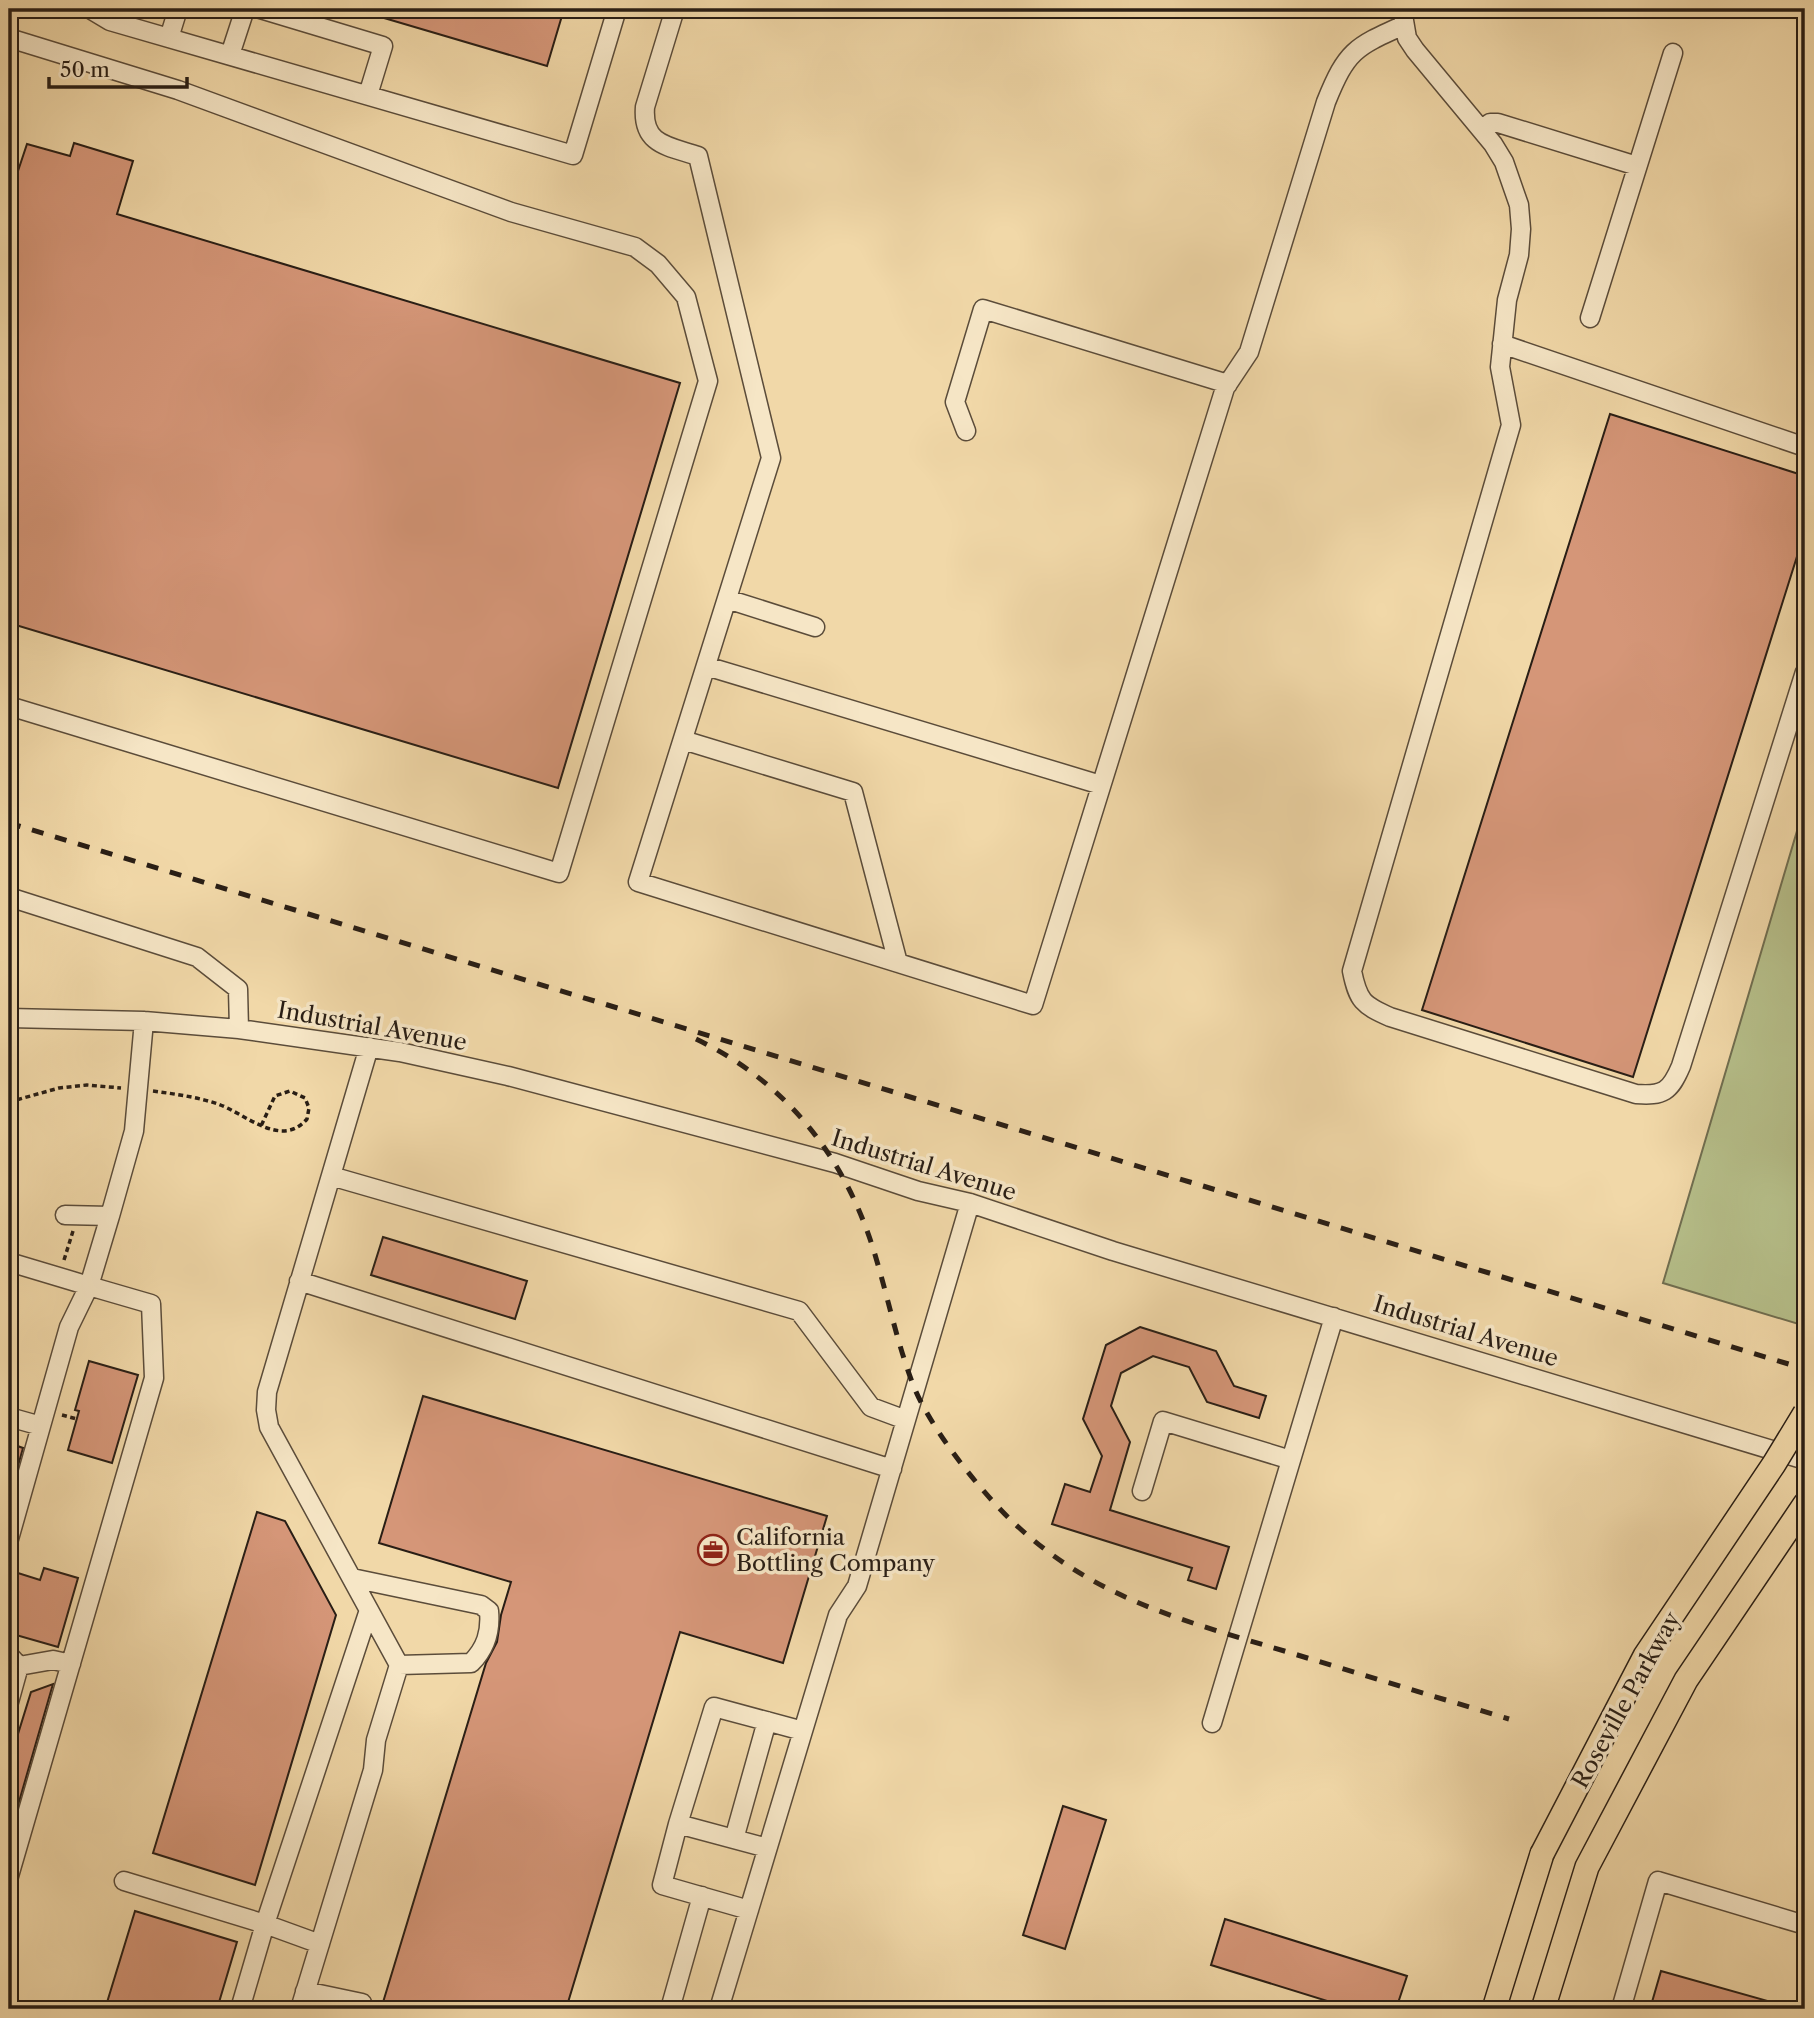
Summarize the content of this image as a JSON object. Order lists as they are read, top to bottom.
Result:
{
  "streets": {
    "main road": ["Roseville Parkway"],
    "street": ["Industrial Avenue"]
  },
  "places": {
    "office": ["California Bottling Company"]
  },
  "scale_bar": "50 m"
}
